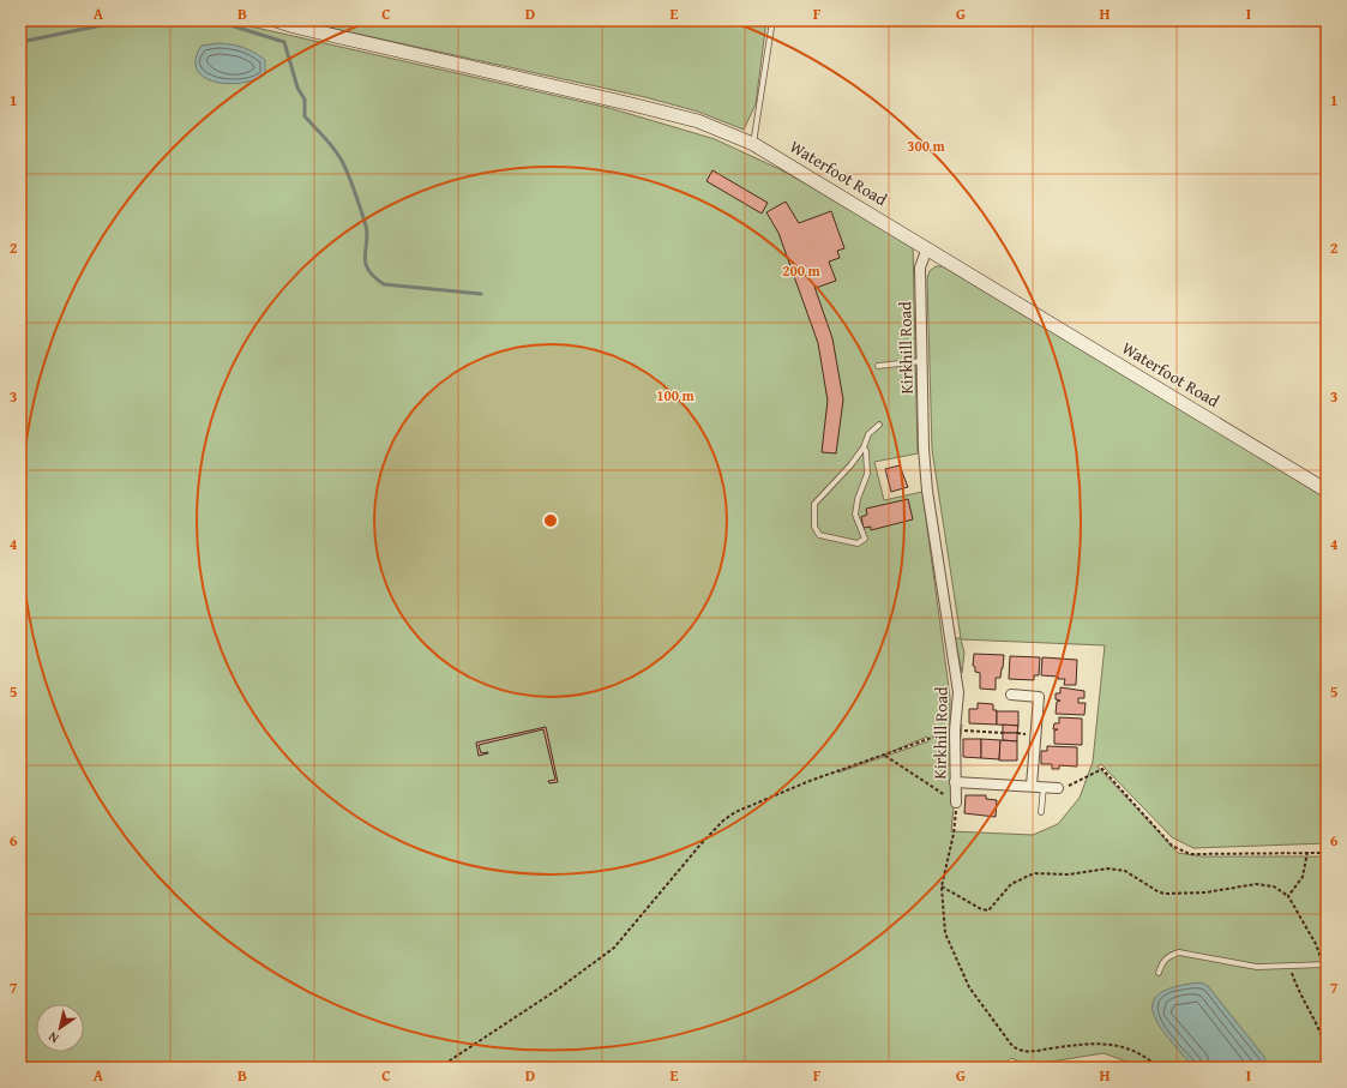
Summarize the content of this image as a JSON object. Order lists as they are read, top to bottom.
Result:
{
  "streets": {
    "street": ["Waterfoot Road", "Kirkhill Road"]
  },
  "crossings": [
    ["Waterfoot Road", "Kirkhill Road"]
  ],
  "north": "bottom left",
  "grid": {
    "columns": [
      "A",
      "B",
      "C",
      "D",
      "E",
      "F",
      "G",
      "H",
      "I"
    ],
    "rows": [
      "1",
      "2",
      "3",
      "4",
      "5",
      "6",
      "7"
    ]
  },
  "rings": ["300 m", "200 m", "100 m"]
}
